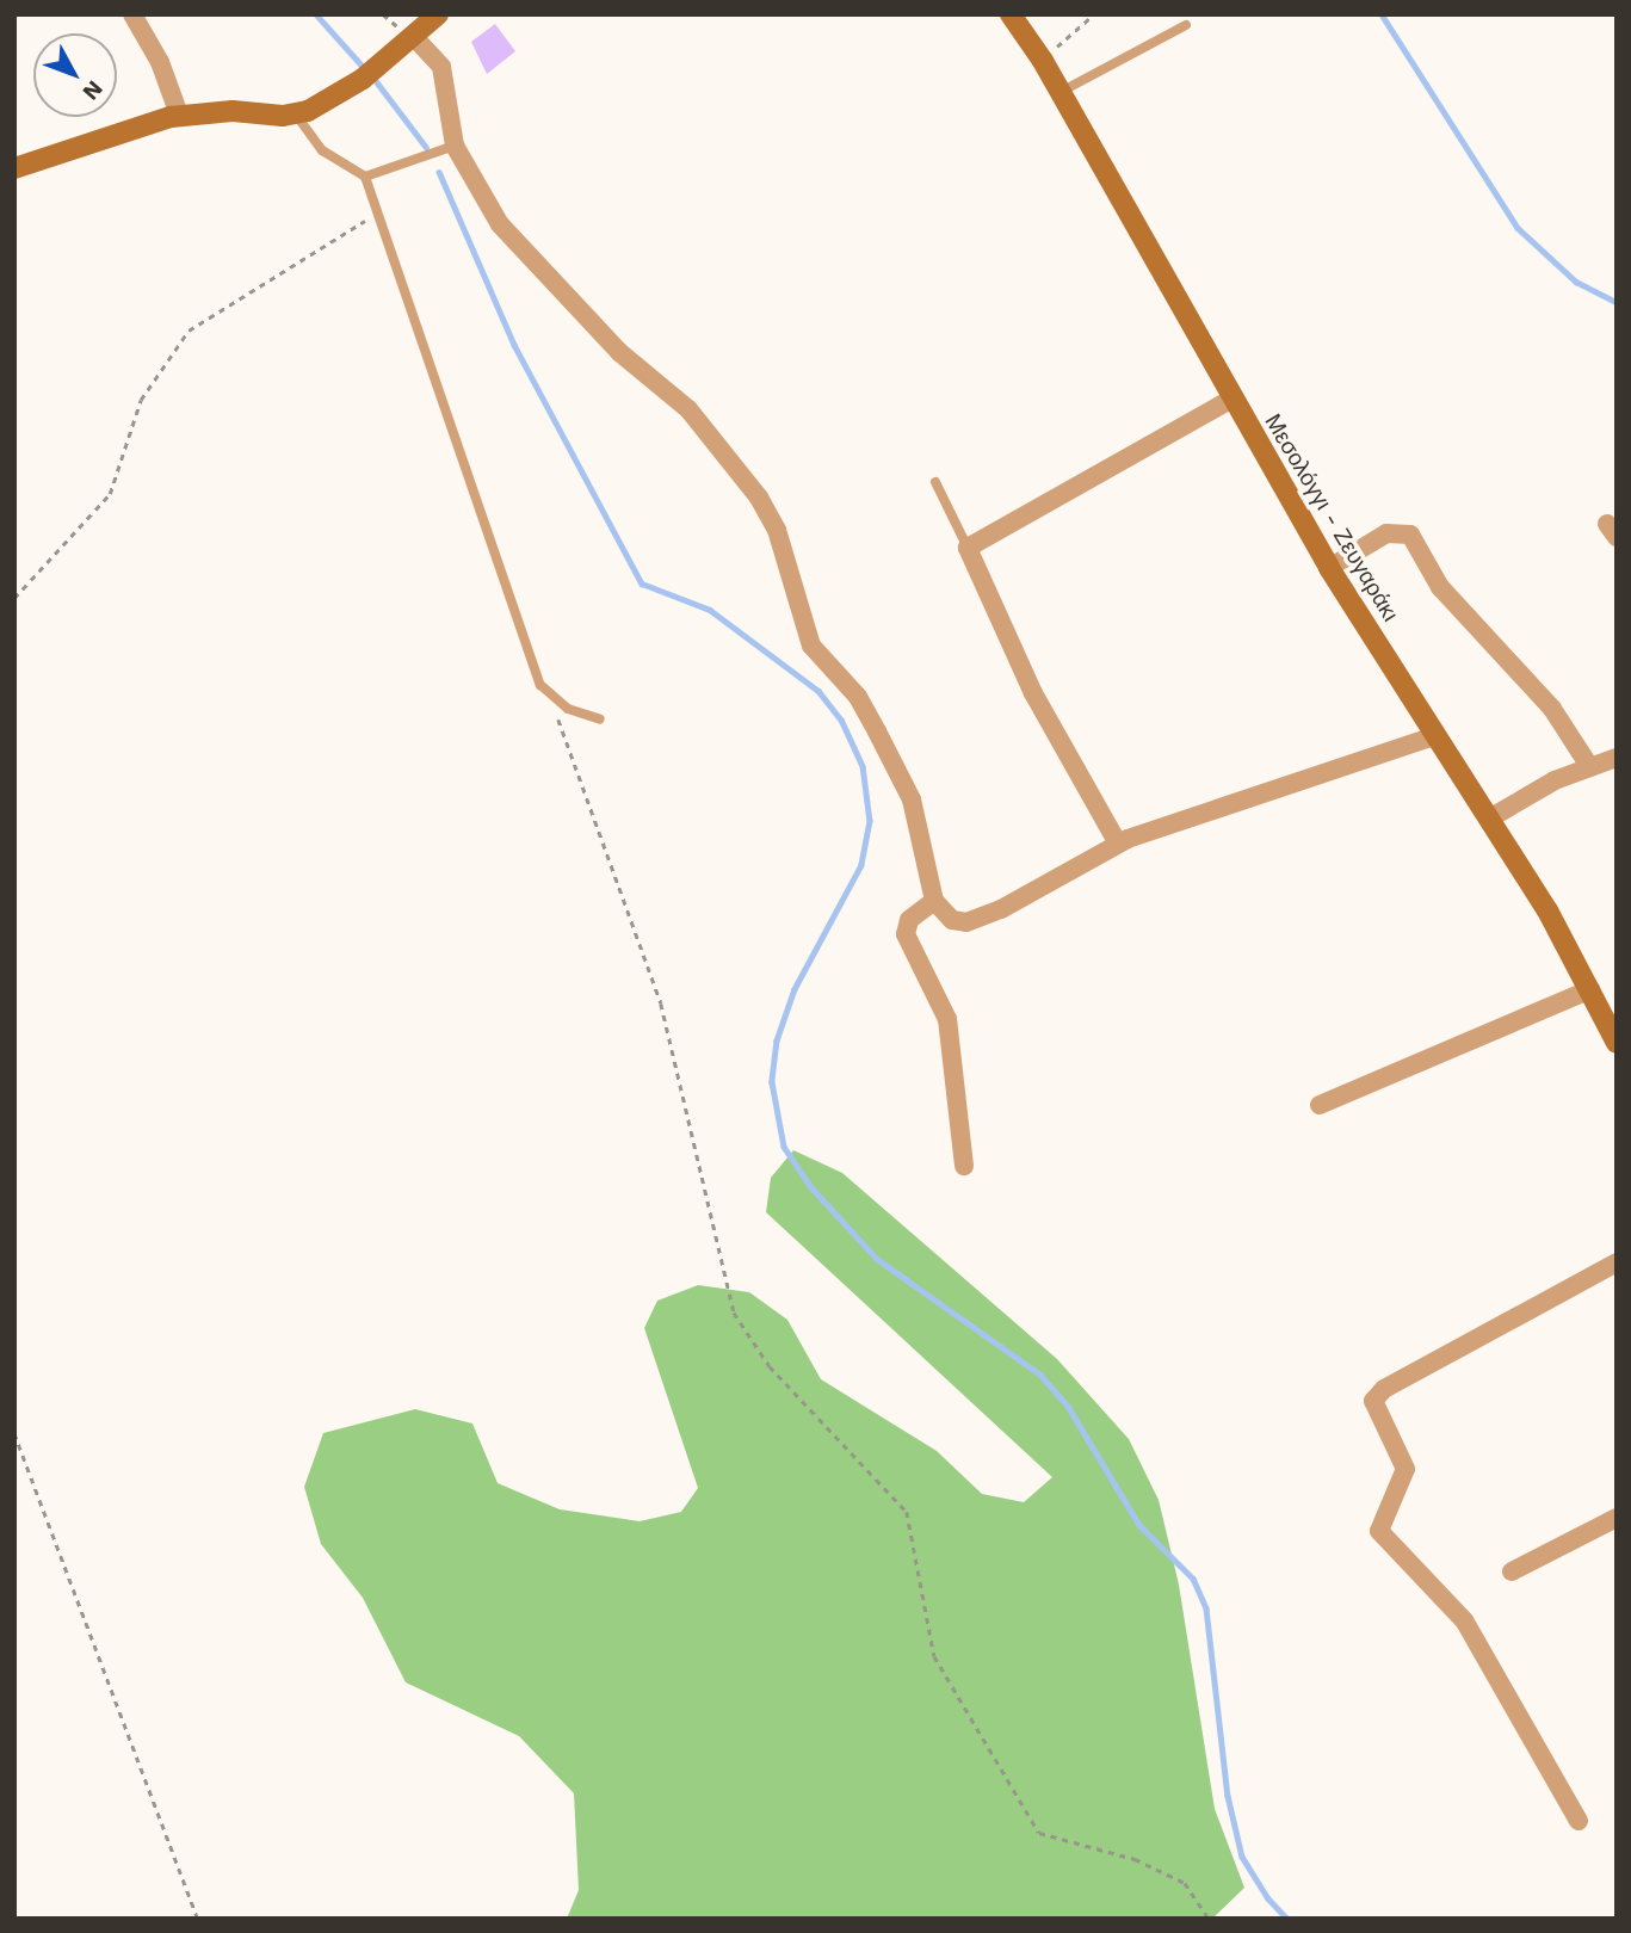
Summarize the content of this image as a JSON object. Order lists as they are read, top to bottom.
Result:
{
  "streets": {
    "main road": ["Μεσολόγγι - Ζευγαράκι"]
  },
  "north": "bottom right"
}
